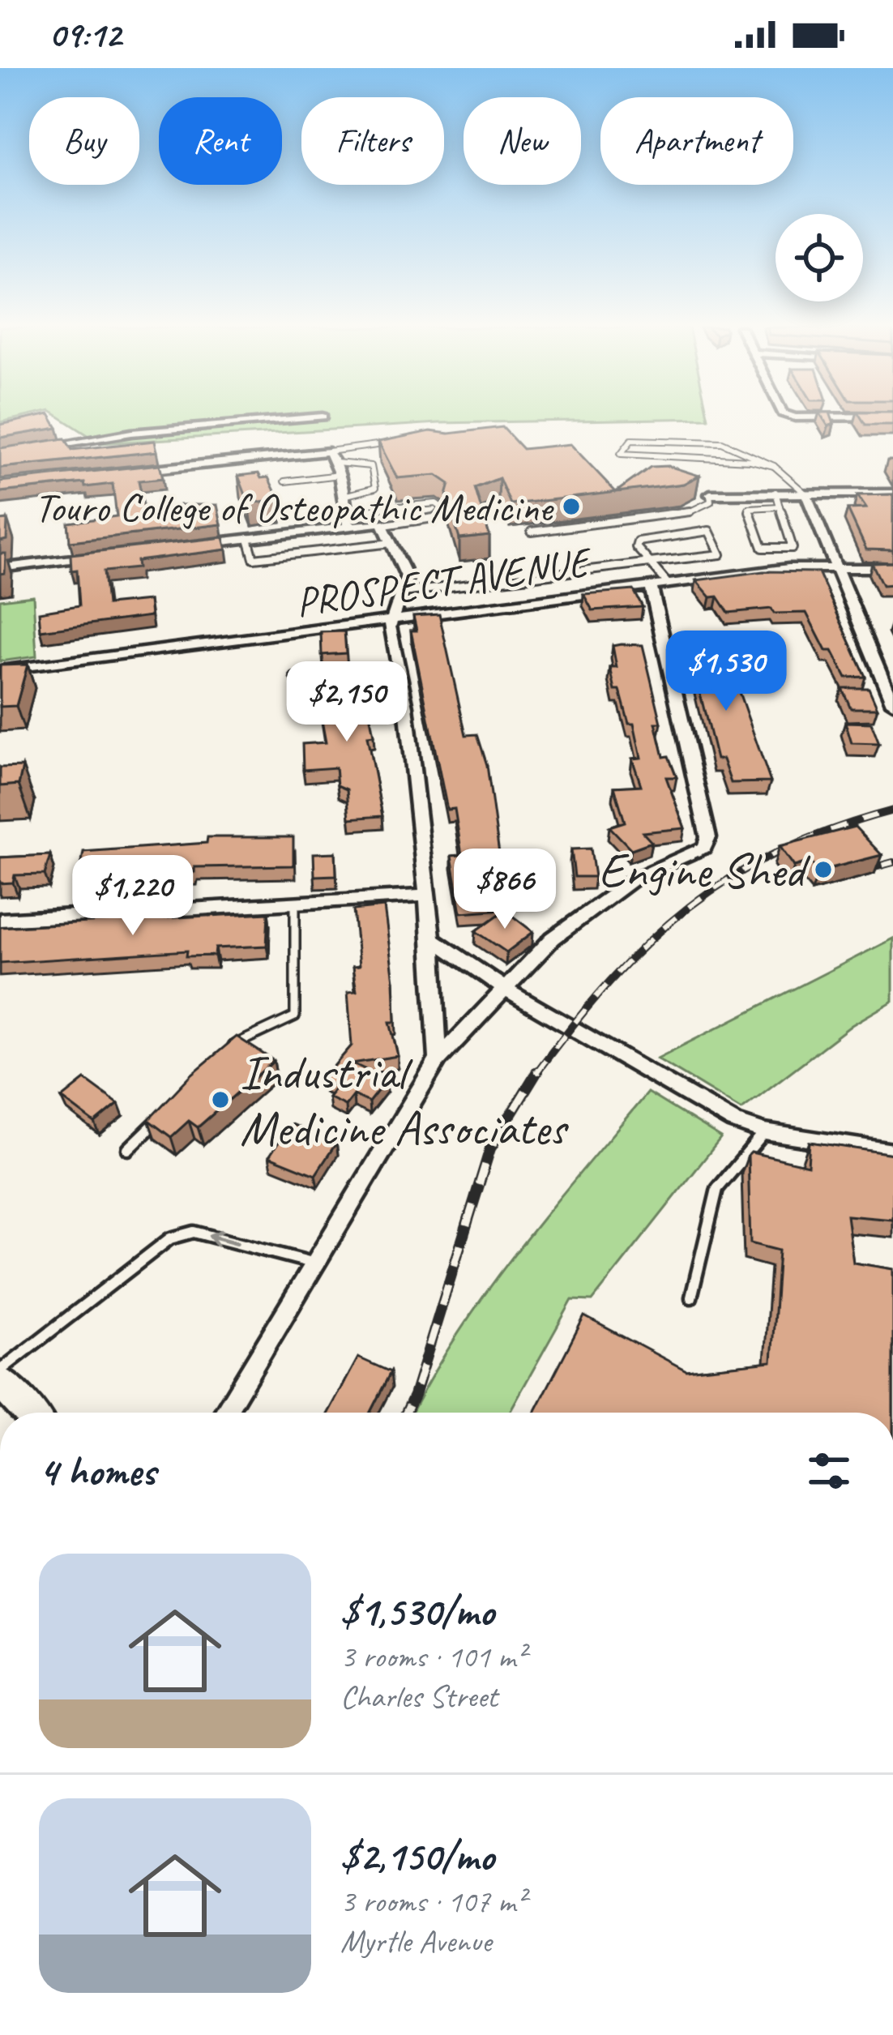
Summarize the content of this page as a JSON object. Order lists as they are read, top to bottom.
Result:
{
  "streets": {
    "street": ["PROSPECT AVENUE"]
  },
  "places": ["Touro College of Osteopathic Medicine", "Engine Shed", "Industrial Medicine Associates"],
  "page": {
    "status": "09:12",
    "chip": [
      "Buy",
      "Rent",
      "Filters",
      "New",
      "Apartment"
    ],
    "price": [
      "$1,530",
      "$2,150",
      "$866",
      "$1,220"
    ],
    "heading": "4 homes",
    "list": [
      {
        "name": "$1,530/mo",
        "note": "3 rooms · 101 m² · Charles Street"
      },
      {
        "name": "$2,150/mo",
        "note": "3 rooms · 107 m² · Myrtle Avenue"
      }
    ]
  }
}
